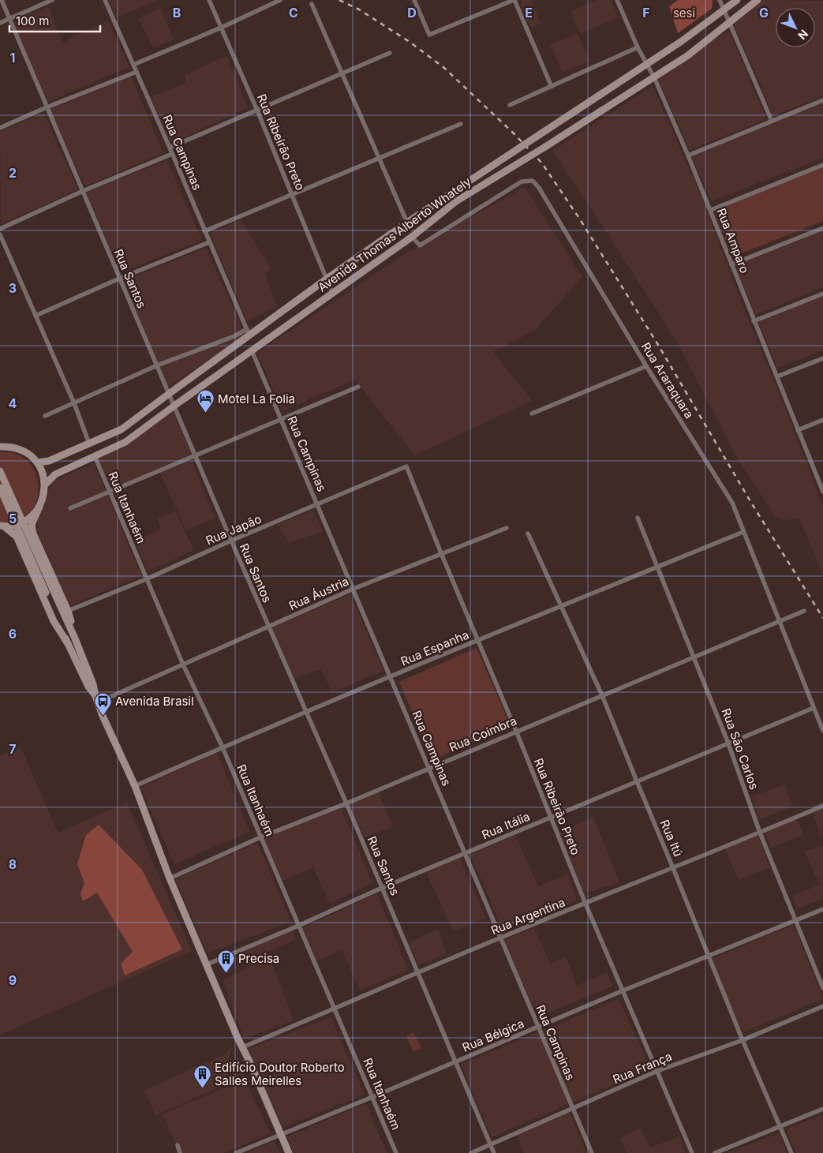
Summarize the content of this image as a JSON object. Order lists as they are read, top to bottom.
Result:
{
  "streets": {
    "main road": ["Avenida Thomas Alberto Whately"],
    "street": [
      "Rua Ribeirão Preto",
      "Rua Campinas",
      "Rua Amparo",
      "Rua Santos",
      "Rua Araraquara",
      "Rua Itanhaém",
      "Rua Japão",
      "Rua Áustria",
      "Rua Espanha",
      "Rua Coimbra",
      "Rua São Carlos",
      "Rua Itália",
      "Rua Itú",
      "Rua Argentina",
      "Rua Bélgica",
      "Rua França"
    ]
  },
  "crossings": [
    ["Rua Ribeirão Preto", "Avenida Thomas Alberto Whately"],
    ["Rua Ribeirão Preto", "Rua Japão"],
    ["Rua Ribeirão Preto", "Rua Áustria"],
    ["Rua Ribeirão Preto", "Rua Espanha"],
    ["Rua Ribeirão Preto", "Rua Coimbra"],
    ["Rua Ribeirão Preto", "Rua Itália"],
    ["Rua Ribeirão Preto", "Rua Argentina"],
    ["Rua Ribeirão Preto", "Rua Bélgica"],
    ["Rua Ribeirão Preto", "Rua França"],
    ["Rua Campinas", "Avenida Thomas Alberto Whately"],
    ["Rua Campinas", "Rua Japão"],
    ["Rua Campinas", "Rua Áustria"],
    ["Rua Campinas", "Rua Espanha"],
    ["Rua Campinas", "Rua Coimbra"],
    ["Rua Campinas", "Rua Itália"],
    ["Rua Campinas", "Rua Argentina"],
    ["Rua Campinas", "Rua Bélgica"],
    ["Rua Campinas", "Rua França"],
    ["Avenida Thomas Alberto Whately", "Rua Amparo"],
    ["Avenida Thomas Alberto Whately", "Rua Santos"],
    ["Avenida Thomas Alberto Whately", "Rua Araraquara"],
    ["Avenida Thomas Alberto Whately", "Rua Itanhaém"],
    ["Rua Santos", "Rua Japão"],
    ["Rua Santos", "Rua Áustria"],
    ["Rua Santos", "Rua Espanha"],
    ["Rua Santos", "Rua Coimbra"],
    ["Rua Santos", "Rua Itália"],
    ["Rua Santos", "Rua Argentina"],
    ["Rua Santos", "Rua Bélgica"],
    ["Rua Santos", "Rua França"],
    ["Rua Araraquara", "Rua Espanha"],
    ["Rua Araraquara", "Rua Coimbra"],
    ["Rua Araraquara", "Rua Itália"],
    ["Rua Itanhaém", "Rua Japão"],
    ["Rua Itanhaém", "Rua Áustria"],
    ["Rua Itanhaém", "Rua Espanha"],
    ["Rua Itanhaém", "Rua Coimbra"],
    ["Rua Itanhaém", "Rua Itália"],
    ["Rua Itanhaém", "Rua Argentina"],
    ["Rua Itanhaém", "Rua Bélgica"],
    ["Rua Espanha", "Rua São Carlos"],
    ["Rua Espanha", "Rua Itú"],
    ["Rua Coimbra", "Rua São Carlos"],
    ["Rua Coimbra", "Rua Itú"],
    ["Rua São Carlos", "Rua Itália"],
    ["Rua São Carlos", "Rua Argentina"],
    ["Rua São Carlos", "Rua Bélgica"],
    ["Rua Itália", "Rua Itú"],
    ["Rua Itú", "Rua Argentina"],
    ["Rua Itú", "Rua Bélgica"],
    ["Rua Itú", "Rua França"]
  ],
  "parks": ["sesi"],
  "places": {
    "hotel": ["Motel La Folia"],
    "bus stop": ["Avenida Brasil"],
    "building": ["Precisa", "Edifício Doutor Roberto Salles Meirelles"]
  },
  "scale_bar": "100 m",
  "north": "bottom right",
  "grid": {
    "columns": [
      "B",
      "C",
      "D",
      "E",
      "F",
      "G"
    ],
    "rows": [
      "1",
      "2",
      "3",
      "4",
      "5",
      "6",
      "7",
      "8",
      "9"
    ]
  }
}
